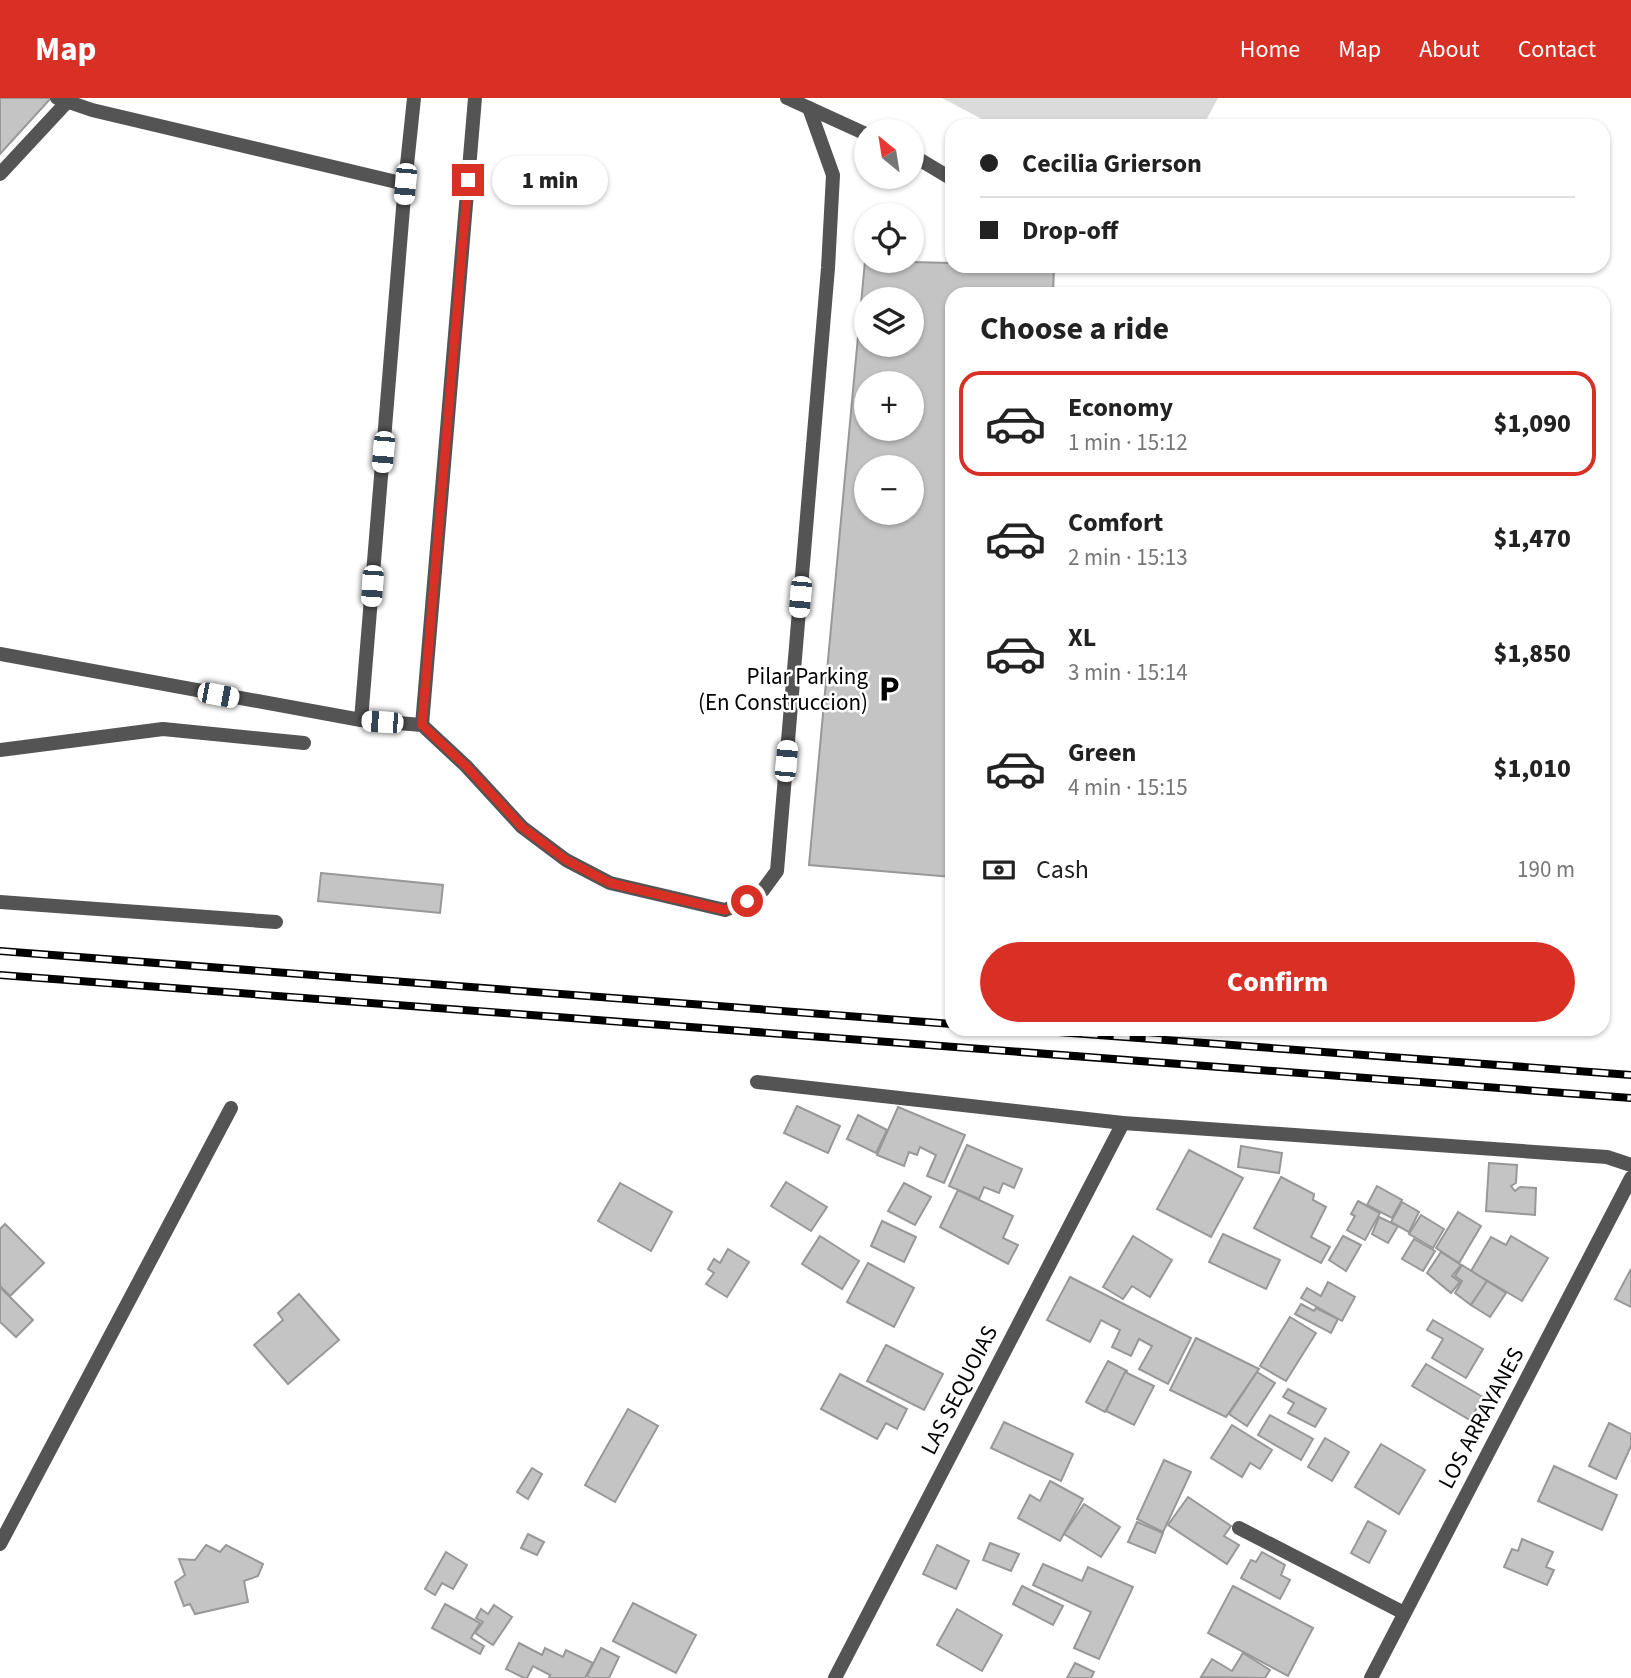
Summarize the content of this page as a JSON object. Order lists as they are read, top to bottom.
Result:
{
  "streets": {
    "street": ["LAS SEQUOIAS", "LOS ARRAYANES"]
  },
  "places": {
    "parking": ["Pilar Parking (En Construccion)"]
  },
  "north": "top left",
  "page": {
    "header": "Map",
    "nav": [
      "Home",
      "Map",
      "About",
      "Contact"
    ],
    "map_buttons": ["+", "−"],
    "banner": ["Cecilia Grierson", "Drop-off"],
    "bubble": "1 min",
    "heading": "Choose a ride",
    "list": [
      {
        "name": "Economy",
        "note": "1 min · 15:12",
        "value": "$1,090"
      },
      {
        "name": "Comfort",
        "note": "2 min · 15:13",
        "value": "$1,470"
      },
      {
        "name": "XL",
        "note": "3 min · 15:14",
        "value": "$1,850"
      },
      {
        "name": "Green",
        "note": "4 min · 15:15",
        "value": "$1,010"
      }
    ],
    "pay": ["Cash", "190 m"],
    "buttons": "Confirm"
  }
}
